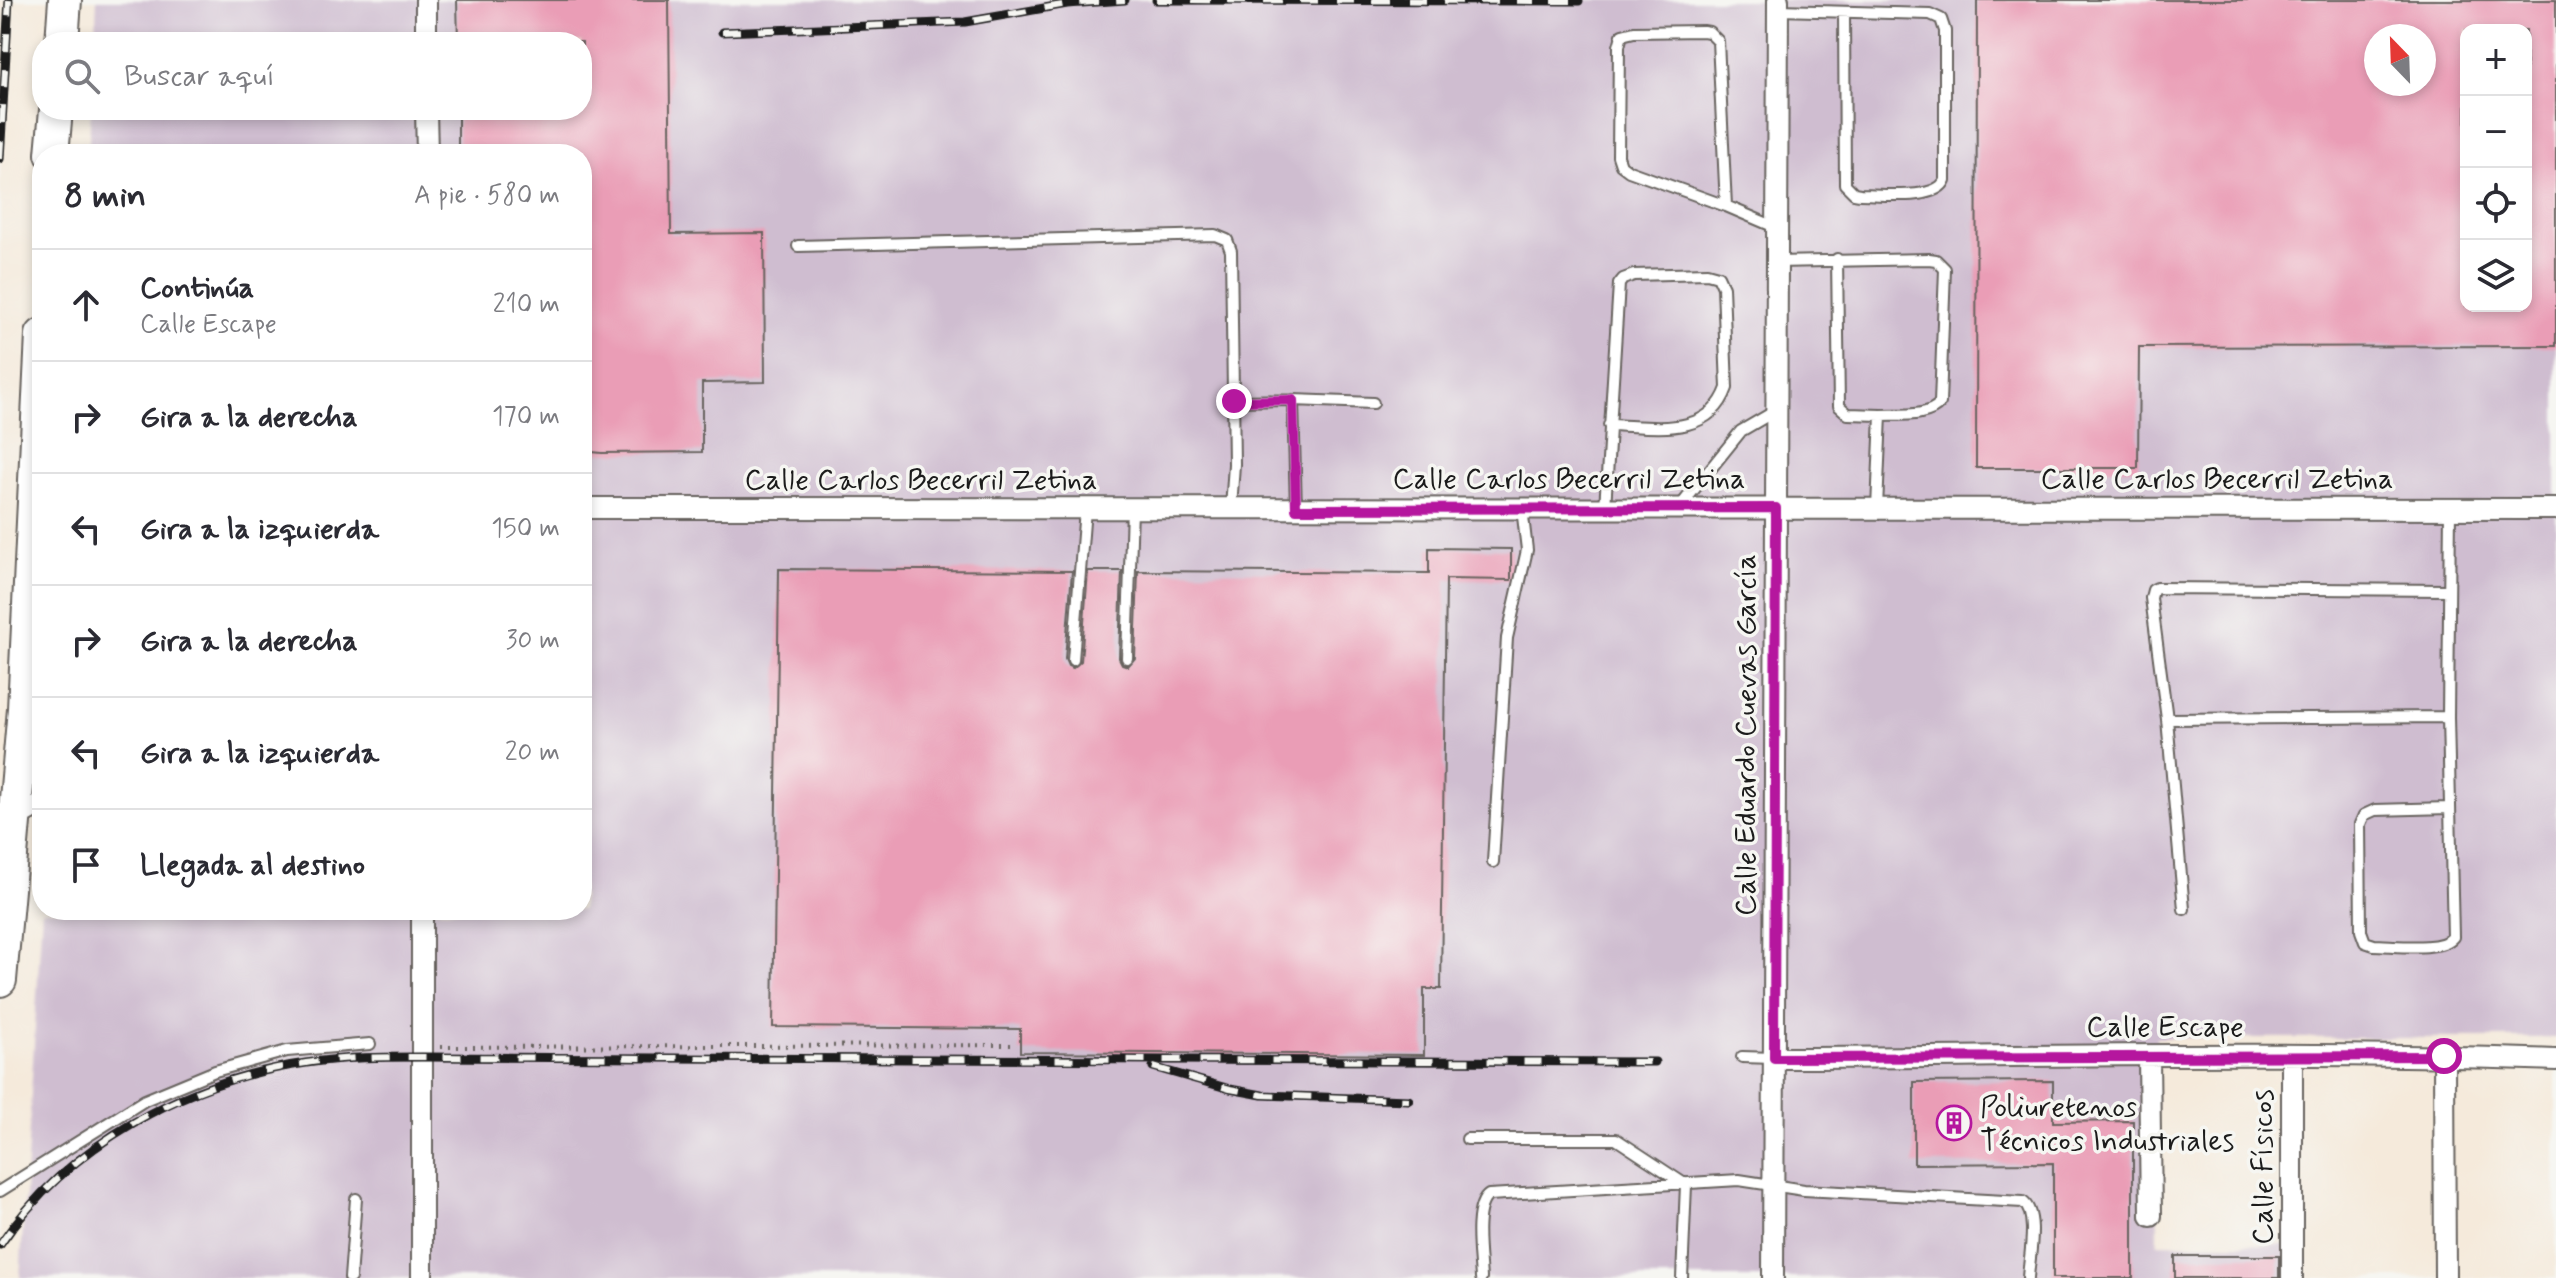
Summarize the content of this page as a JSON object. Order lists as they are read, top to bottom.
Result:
{
  "streets": {
    "street": [
      "Calle Carlos Becerril Zetina",
      "Calle Eduardo Cuevas García",
      "Calle Escape",
      "Calle Físicos"
    ]
  },
  "crossings": [
    ["Calle Carlos Becerril Zetina", "Calle Eduardo Cuevas García"],
    ["Calle Eduardo Cuevas García", "Calle Escape"],
    ["Calle Escape", "Calle Físicos"]
  ],
  "places": {
    "building": ["Poliuretenos Técnicos Industriales"]
  },
  "north": "top left",
  "page": {
    "map_buttons": ["+", "−"],
    "search": "Buscar aquí",
    "heading": ["8 min", "A pie · 580 m"],
    "list": [
      ["Continúa", "Calle Escape", "210 m"],
      ["Gira a la derecha", "170 m"],
      ["Gira a la izquierda", "150 m"],
      ["Gira a la derecha", "30 m"],
      ["Gira a la izquierda", "20 m"],
      "Llegada al destino"
    ]
  }
}
